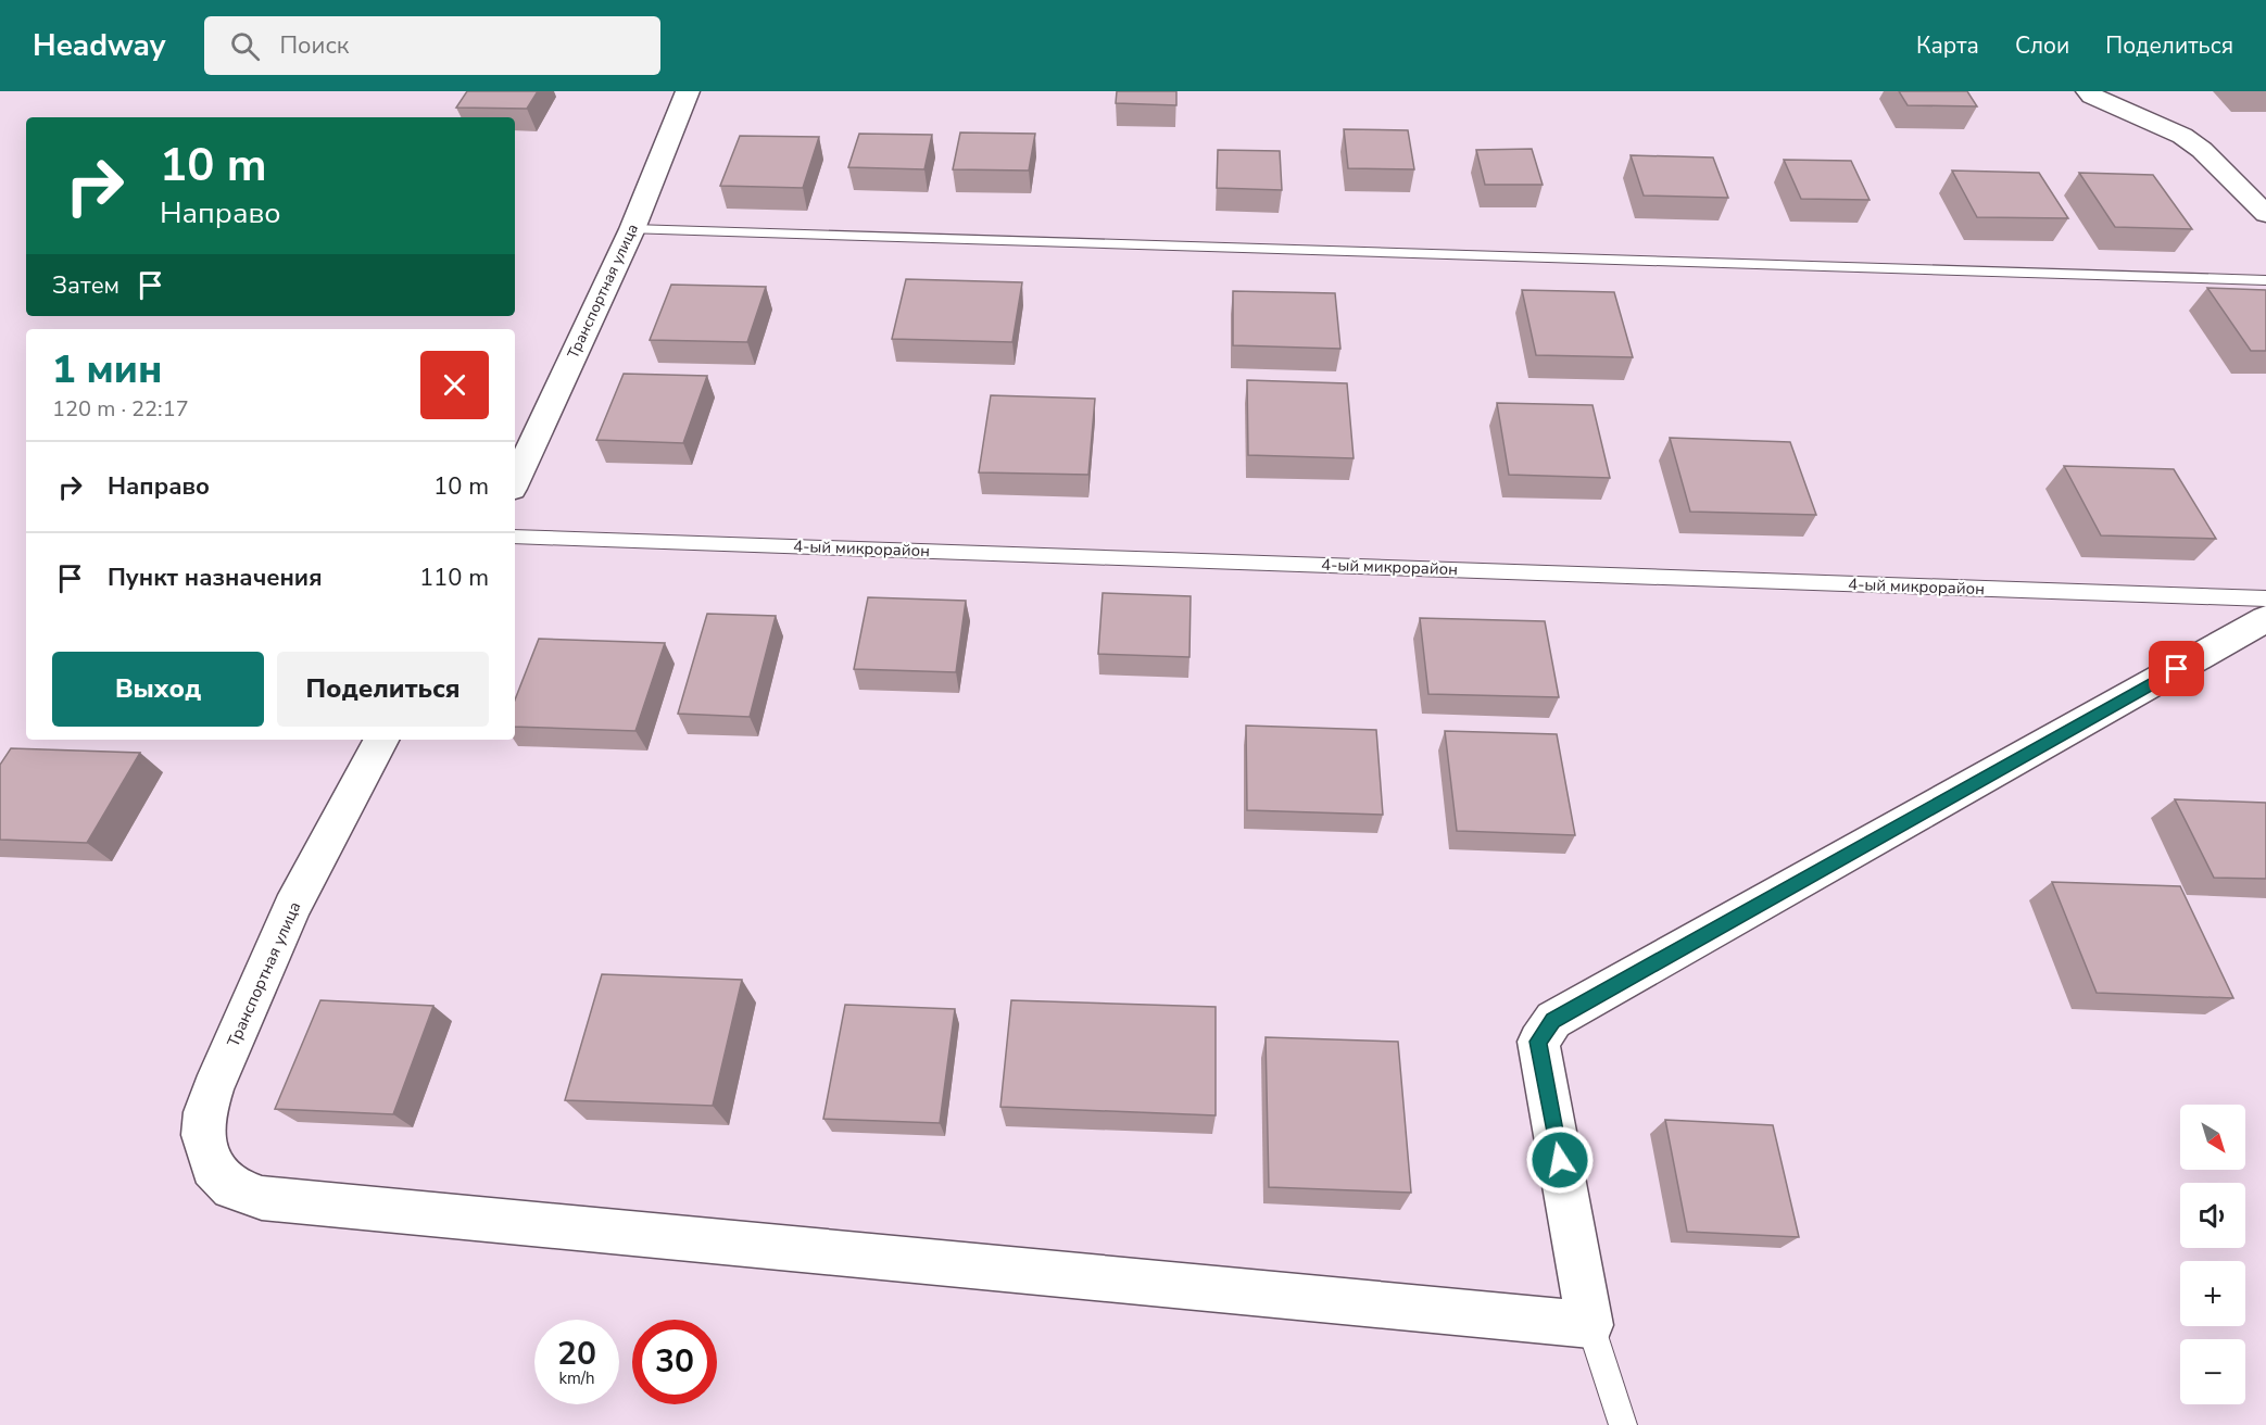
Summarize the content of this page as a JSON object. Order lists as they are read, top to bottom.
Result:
{
  "streets": {
    "street": ["Транспортная улица"],
    "lane": ["4-ый микрорайон"]
  },
  "north": "bottom right",
  "page": {
    "header": "Headway",
    "search": "Поиск",
    "nav": ["Карта", "Слои", "Поделиться"],
    "turn": ["10 m", "Направо"],
    "then": "Затем",
    "heading": ["1 мин", "120 m · 22:17"],
    "list": [
      {
        "name": "Направо",
        "value": "10 m"
      },
      {
        "name": "Пункт назначения",
        "value": "110 m"
      }
    ],
    "buttons": ["Выход", "Поделиться"],
    "map_buttons": ["+", "−"],
    "speed": "20 km/h",
    "limit": "30"
  }
}
